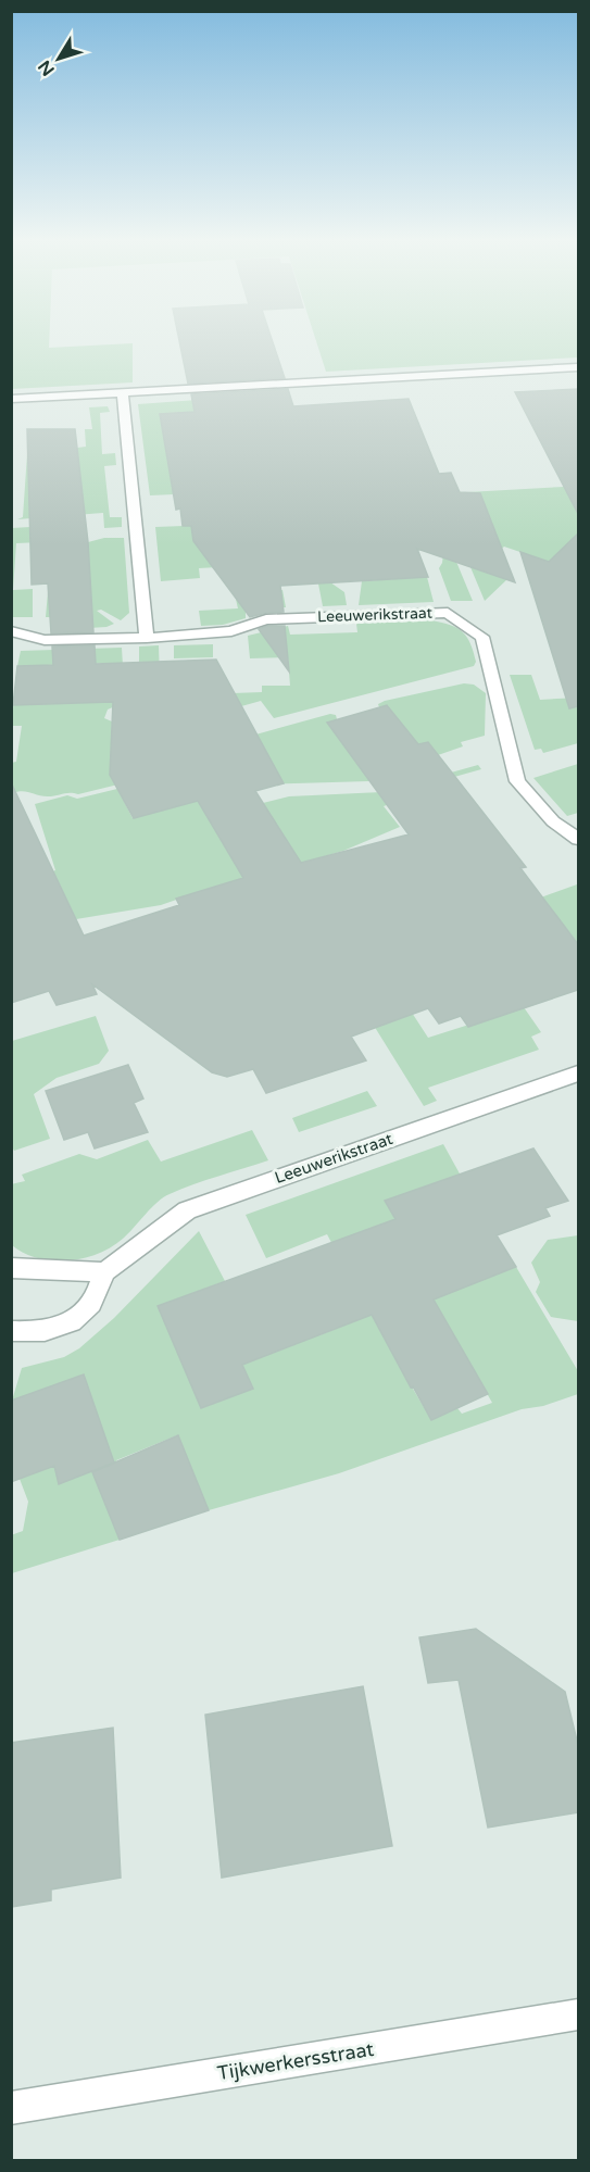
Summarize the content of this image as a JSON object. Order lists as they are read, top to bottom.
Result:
{
  "streets": {
    "street": ["Leeuwerikstraat", "Tijkwerkersstraat"]
  },
  "north": "bottom left"
}
